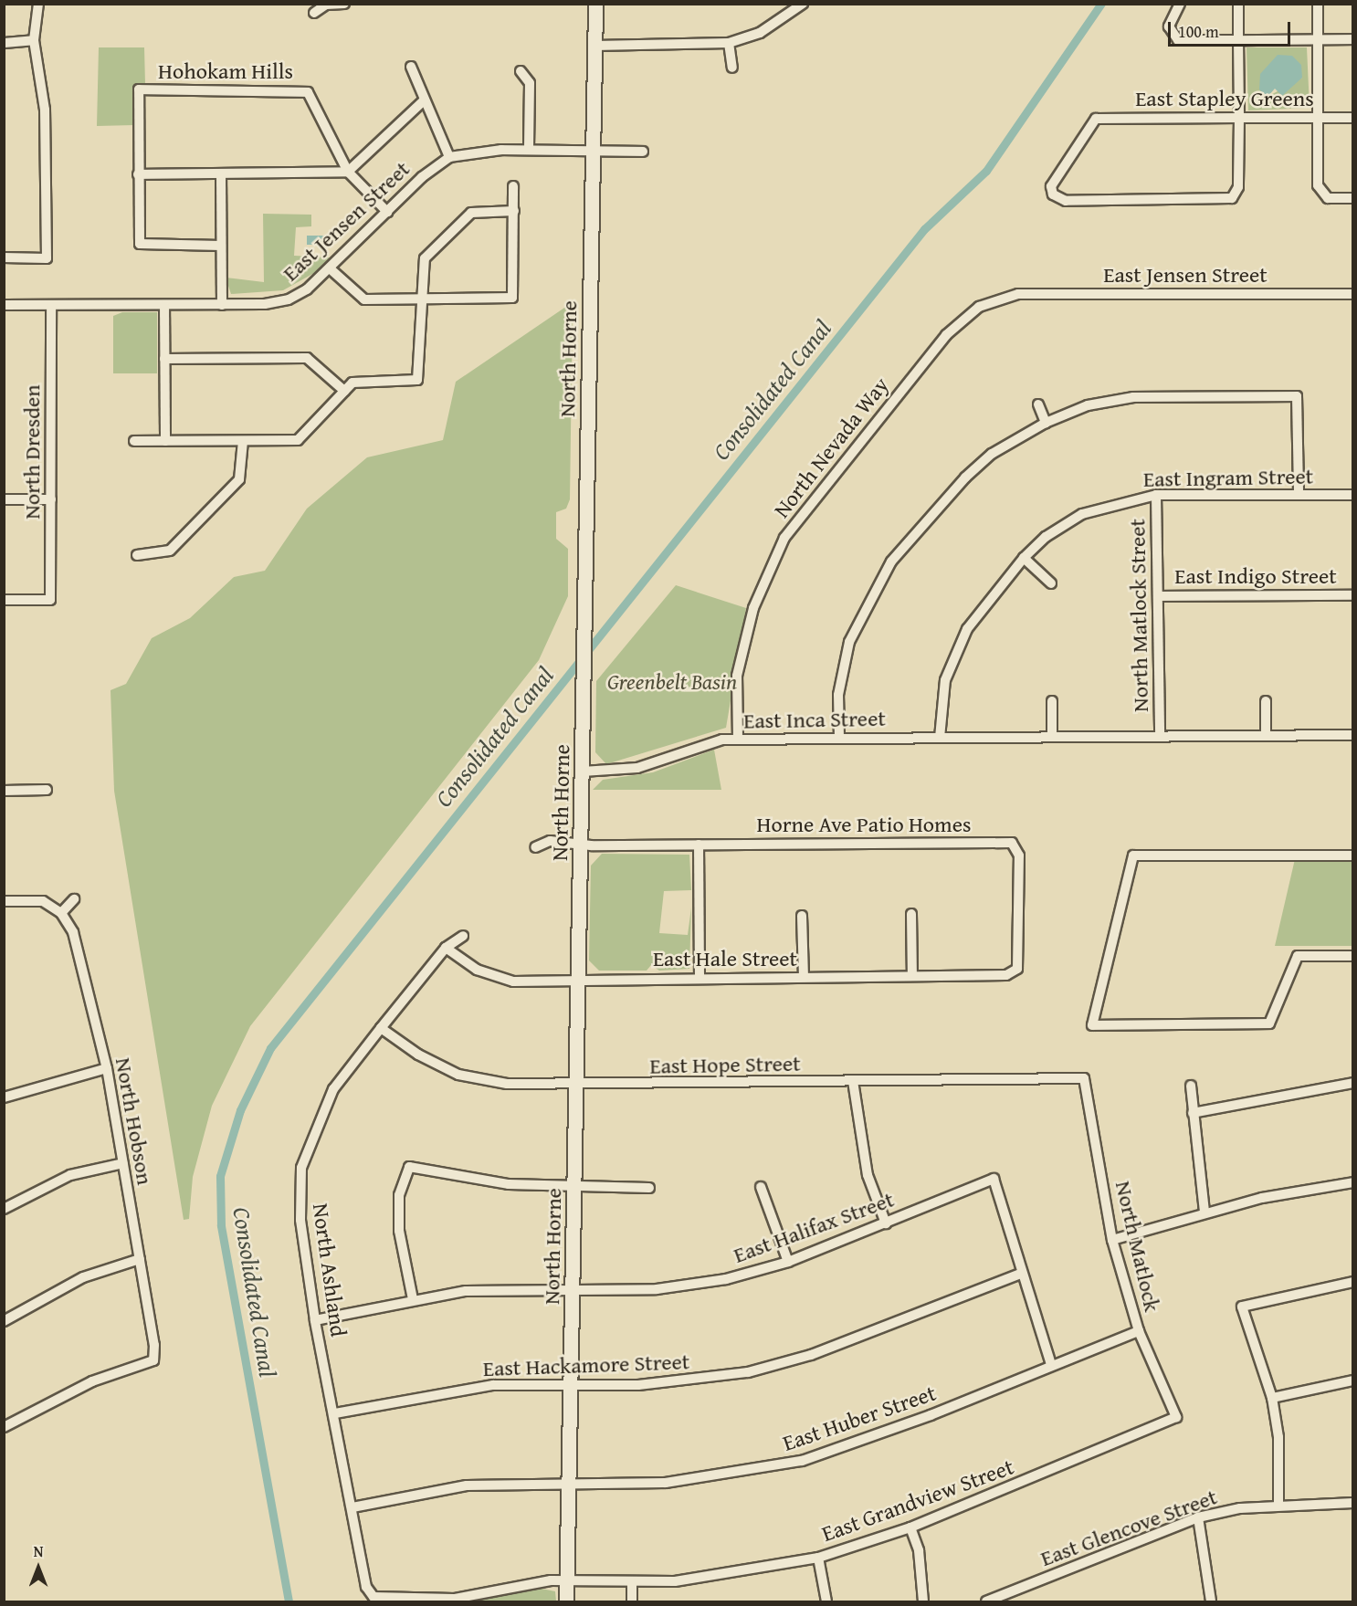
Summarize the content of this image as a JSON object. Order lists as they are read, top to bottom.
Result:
{
  "streets": {
    "street": [
      "Hohokam Hills",
      "East Stapley Greens",
      "East Jensen Street",
      "North Horne",
      "North Nevada Way",
      "North Dresden",
      "East Ingram Street",
      "East Indigo Street",
      "North Matlock Street",
      "East Inca Street",
      "Horne Ave Patio Homes",
      "East Hale Street",
      "East Hope Street",
      "North Hobson",
      "East Halifax Street",
      "North Matlock",
      "North Ashland",
      "East Hackamore Street",
      "East Huber Street",
      "East Grandview Street",
      "East Glencove Street"
    ]
  },
  "crossings": [
    ["Hohokam Hills", "East Jensen Street"],
    ["East Jensen Street", "North Nevada Way"],
    ["East Jensen Street", "North Dresden"],
    ["North Horne", "East Inca Street"],
    ["North Horne", "Horne Ave Patio Homes"],
    ["North Horne", "East Hale Street"],
    ["North Horne", "East Hope Street"],
    ["North Horne", "East Halifax Street"],
    ["North Horne", "East Hackamore Street"],
    ["North Horne", "East Huber Street"],
    ["North Horne", "East Grandview Street"],
    ["North Nevada Way", "East Inca Street"],
    ["East Ingram Street", "North Matlock Street"],
    ["East Ingram Street", "East Inca Street"],
    ["East Indigo Street", "North Matlock Street"],
    ["North Matlock Street", "East Inca Street"],
    ["Horne Ave Patio Homes", "East Hale Street"],
    ["East Hale Street", "North Ashland"],
    ["East Hope Street", "North Matlock"],
    ["East Hope Street", "North Ashland"],
    ["East Halifax Street", "North Ashland"],
    ["East Halifax Street", "East Hackamore Street"],
    ["North Matlock", "East Huber Street"],
    ["North Matlock", "East Grandview Street"],
    ["North Ashland", "East Hackamore Street"],
    ["North Ashland", "East Huber Street"],
    ["North Ashland", "East Grandview Street"]
  ],
  "water": ["Consolidated Canal"],
  "parks": ["Greenbelt Basin"],
  "scale_bar": "100 m",
  "north": "top"
}
